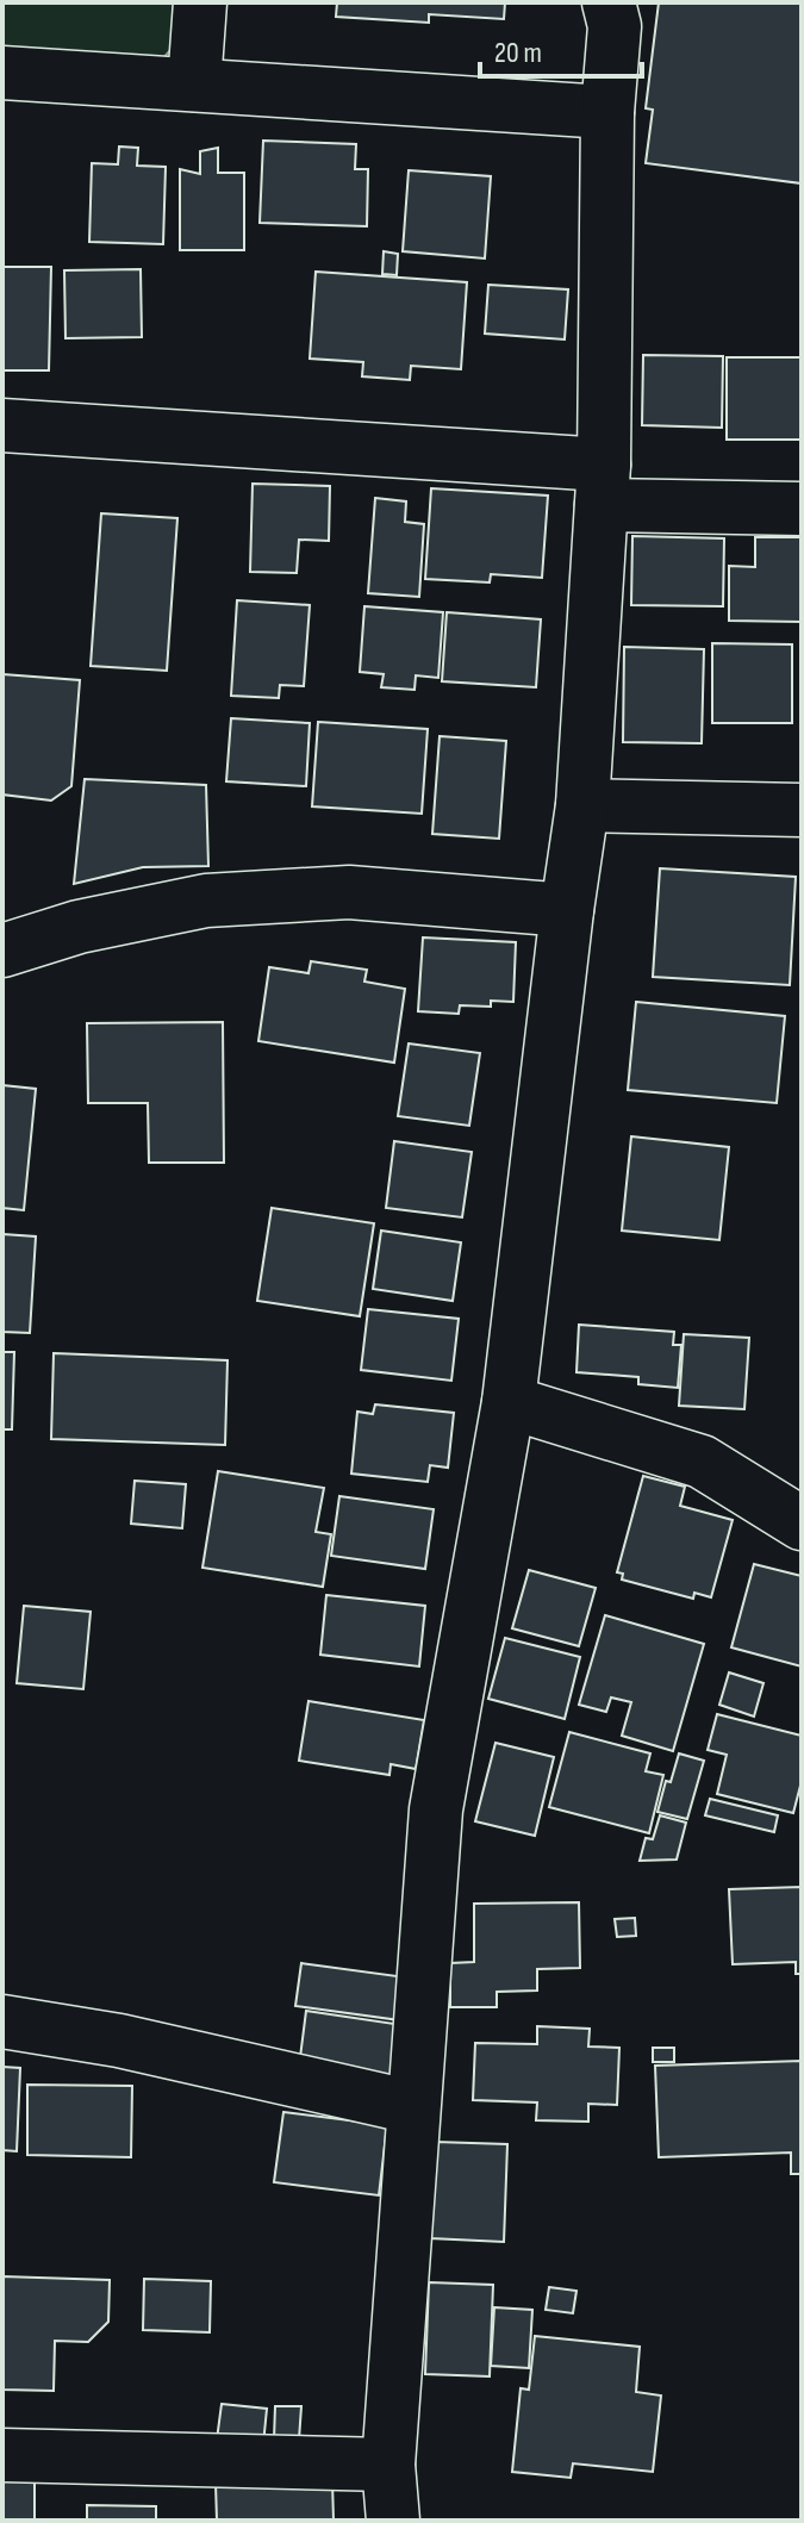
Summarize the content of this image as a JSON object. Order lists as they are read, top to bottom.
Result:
{
  "scale_bar": "20 m"
}
